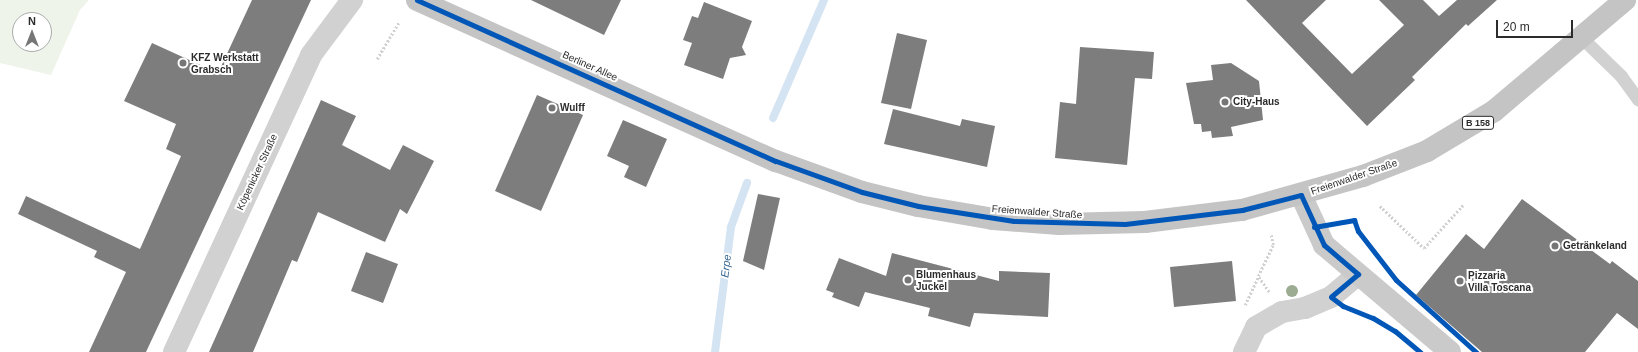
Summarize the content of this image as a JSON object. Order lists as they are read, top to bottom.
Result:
{
  "streets": {
    "main road": ["Berliner Allee", "B 158", "Freienwalder Straße"],
    "street": ["Köpenicker Straße"]
  },
  "crossings": [
    ["Berliner Allee", "Freienwalder Straße"]
  ],
  "water": ["Erpe"],
  "places": [
    "KFZ Werkstatt Grabsch",
    "City-Haus",
    "Wulff",
    "Getränkeland",
    "Blumenhaus Juckel",
    "Pizzaria Villa Toscana"
  ],
  "scale_bar": "20 m",
  "north": "top"
}
